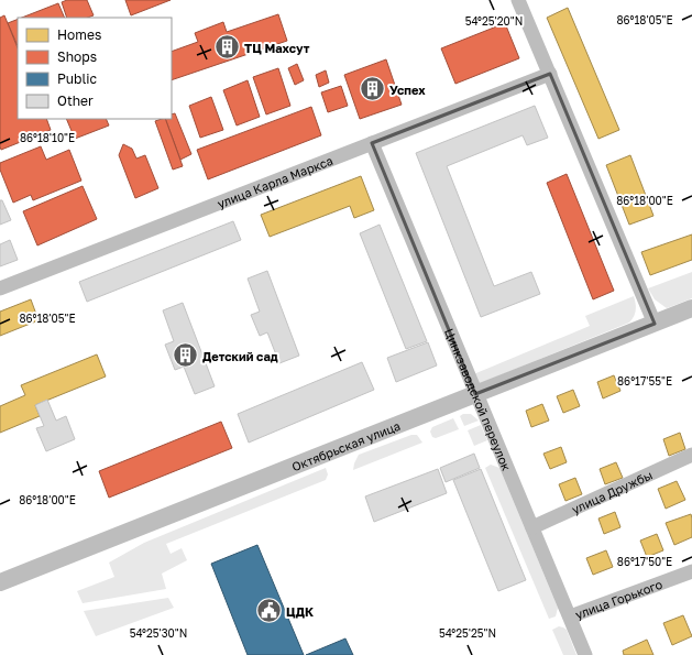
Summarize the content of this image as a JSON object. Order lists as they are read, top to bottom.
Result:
{
  "streets": {
    "street": [
      "улица Карла Маркса",
      "Цинкзаводской переулок",
      "Октябрьская улица",
      "улица Дружбы",
      "улица Горького"
    ]
  },
  "crossings": [
    ["улица Карла Маркса", "Цинкзаводской переулок"],
    ["Цинкзаводской переулок", "Октябрьская улица"],
    ["Цинкзаводской переулок", "улица Дружбы"],
    ["Цинкзаводской переулок", "улица Горького"]
  ],
  "places": {
    "building": ["ТЦ Махсут", "Успех", "Детский сад"],
    "public building": ["ЦДК"]
  },
  "legend": [
    "Homes",
    "Shops",
    "Public",
    "Other"
  ],
  "coordinates": [
    "86°18'05\"E",
    "54°25'20\"N",
    "86°18'10\"E",
    "86°18'00\"E",
    "86°17'55\"E",
    "86°17'50\"E",
    "54°25'30\"N",
    "54°25'25\"N"
  ]
}
